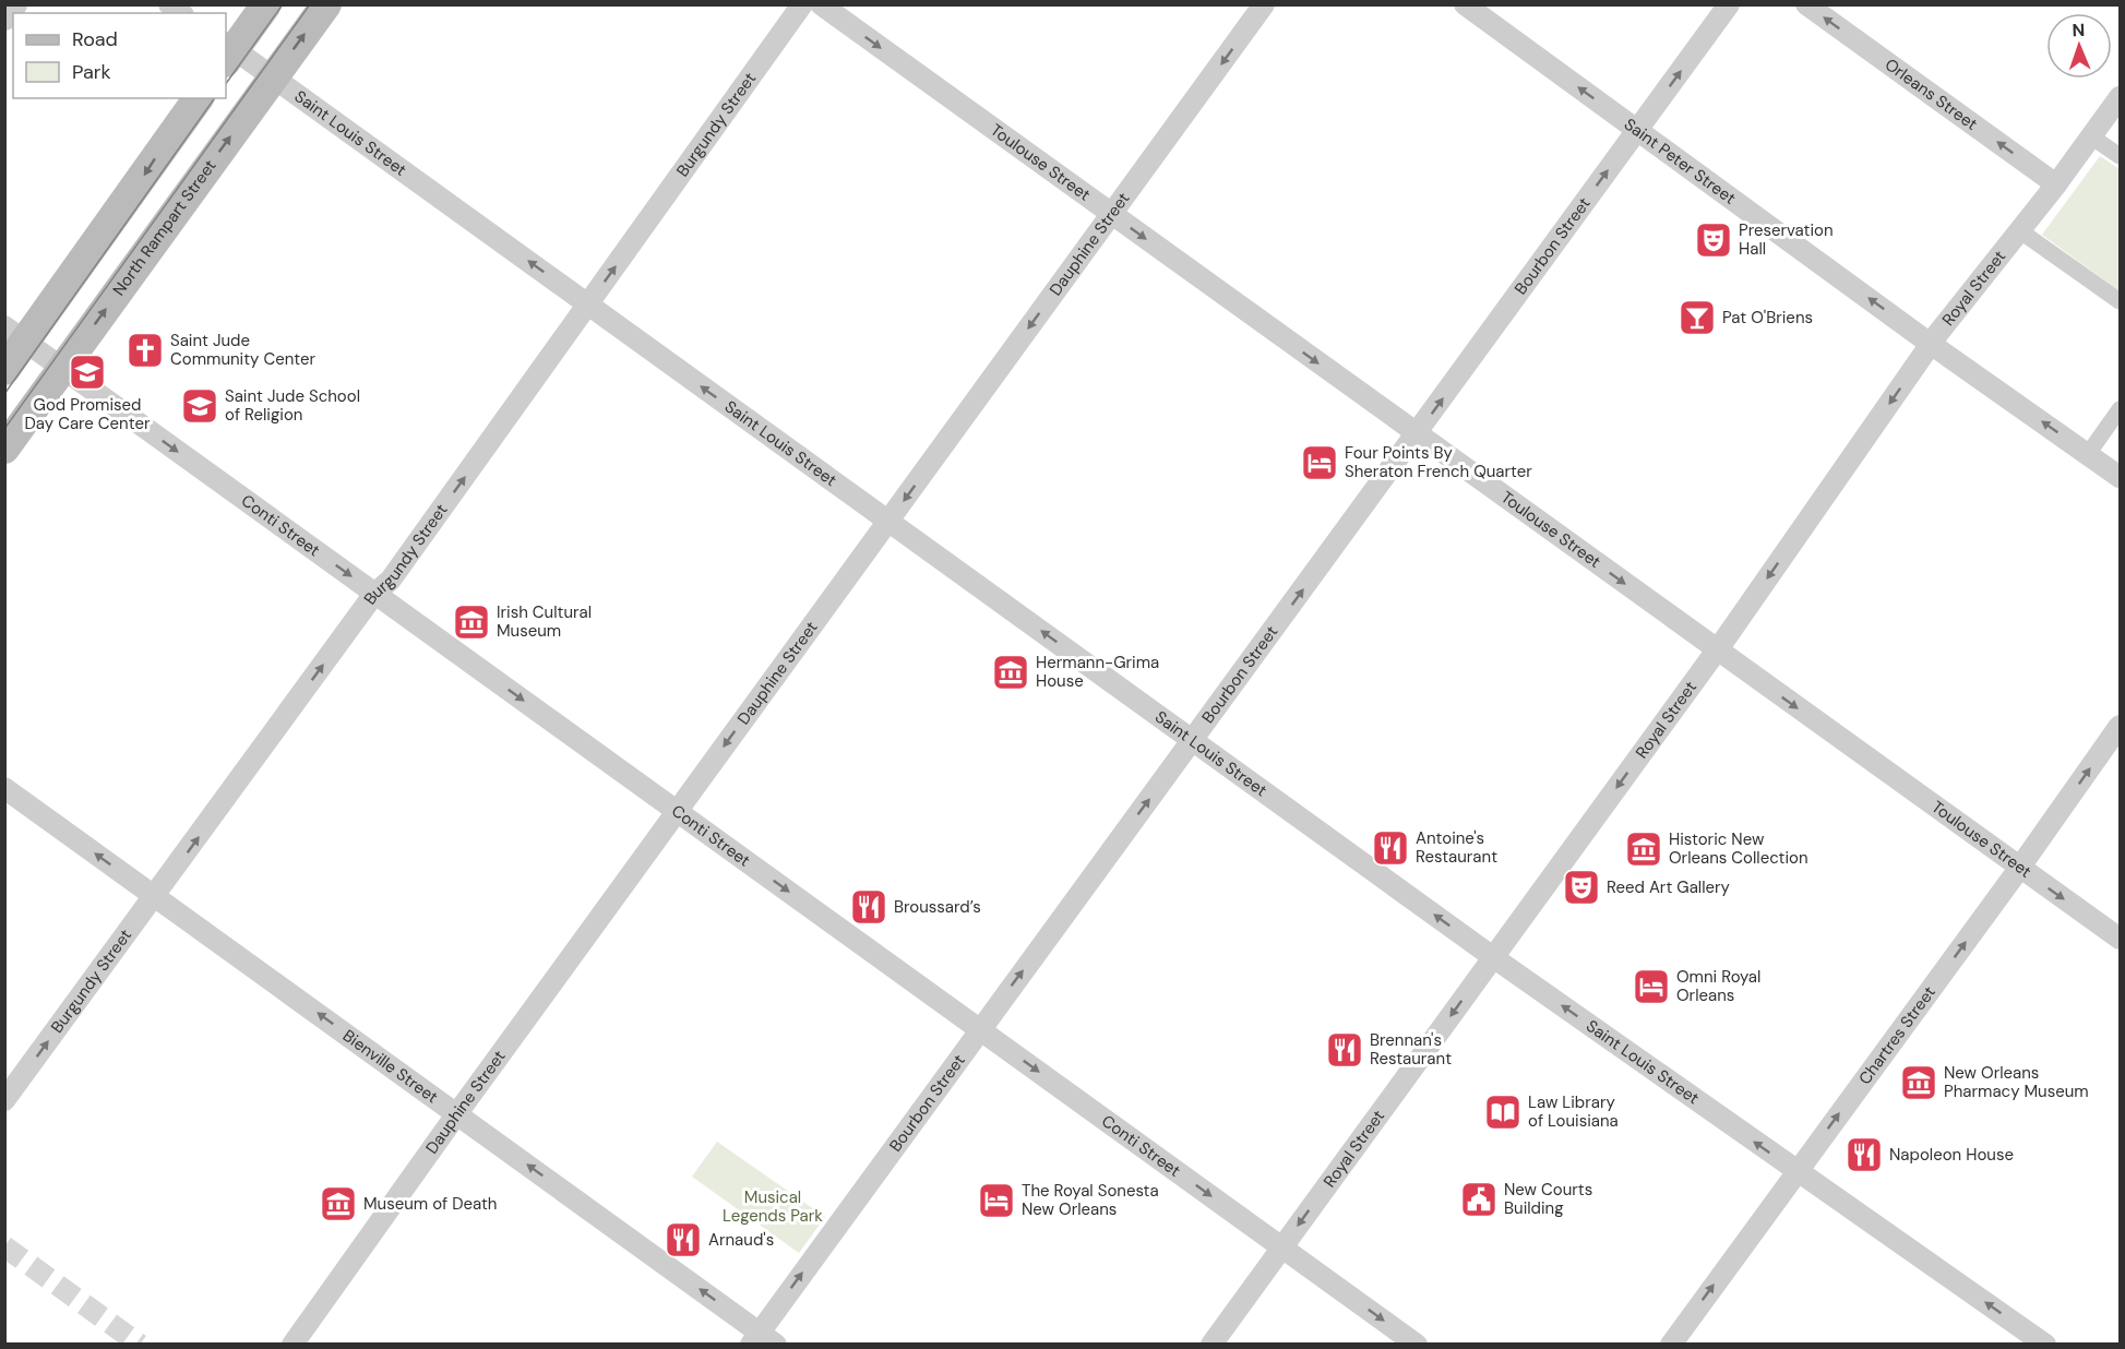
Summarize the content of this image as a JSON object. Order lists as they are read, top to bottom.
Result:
{
  "streets": {
    "main road": ["North Rampart Street"],
    "street": [
      "Orleans Street",
      "Burgundy Street",
      "Saint Louis Street",
      "Saint Peter Street",
      "Toulouse Street",
      "Dauphine Street",
      "Bourbon Street",
      "Royal Street",
      "Conti Street",
      "Chartres Street",
      "Bienville Street"
    ]
  },
  "crossings": [
    ["Orleans Street", "Royal Street"],
    ["Burgundy Street", "Saint Louis Street"],
    ["Burgundy Street", "Conti Street"],
    ["Burgundy Street", "Bienville Street"],
    ["Saint Louis Street", "North Rampart Street"],
    ["Saint Louis Street", "Dauphine Street"],
    ["Saint Louis Street", "Bourbon Street"],
    ["Saint Louis Street", "Royal Street"],
    ["Saint Louis Street", "Chartres Street"],
    ["Saint Peter Street", "Bourbon Street"],
    ["Saint Peter Street", "Royal Street"],
    ["Toulouse Street", "Dauphine Street"],
    ["Toulouse Street", "Bourbon Street"],
    ["Toulouse Street", "Royal Street"],
    ["Toulouse Street", "Chartres Street"],
    ["North Rampart Street", "Conti Street"],
    ["Dauphine Street", "Conti Street"],
    ["Dauphine Street", "Bienville Street"],
    ["Bourbon Street", "Conti Street"],
    ["Bourbon Street", "Bienville Street"],
    ["Royal Street", "Conti Street"]
  ],
  "one_way": [
    "Orleans Street",
    "Burgundy Street",
    "Saint Louis Street",
    "Saint Peter Street",
    "Toulouse Street",
    "Dauphine Street",
    "Bourbon Street",
    "Royal Street",
    "Conti Street",
    "Chartres Street",
    "Bienville Street"
  ],
  "parks": ["Musical Legends Park"],
  "places": {
    "theatre": ["Preservation Hall", "Reed Art Gallery"],
    "bar": ["Pat O'Briens"],
    "church": ["Saint Jude Community Center"],
    "school or university": ["God Promised Day Care Center", "Saint Jude School of Religion"],
    "hotel": ["Four Points By Sheraton French Quarter", "Omni Royal Orleans", "The Royal Sonesta New Orleans"],
    "museum": [
      "Irish Cultural Museum",
      "Hermann-Grima House",
      "Historic New Orleans Collection",
      "New Orleans Pharmacy Museum",
      "Museum of Death"
    ],
    "restaurant": [
      "Antoine's Restaurant",
      "Broussard’s",
      "Brennan's Restaurant",
      "Napoleon House",
      "Arnaud's"
    ],
    "library": ["Law Library of Louisiana"],
    "public building": ["New Courts Building"]
  },
  "legend": ["Road", "Park"],
  "north": "top"
}
